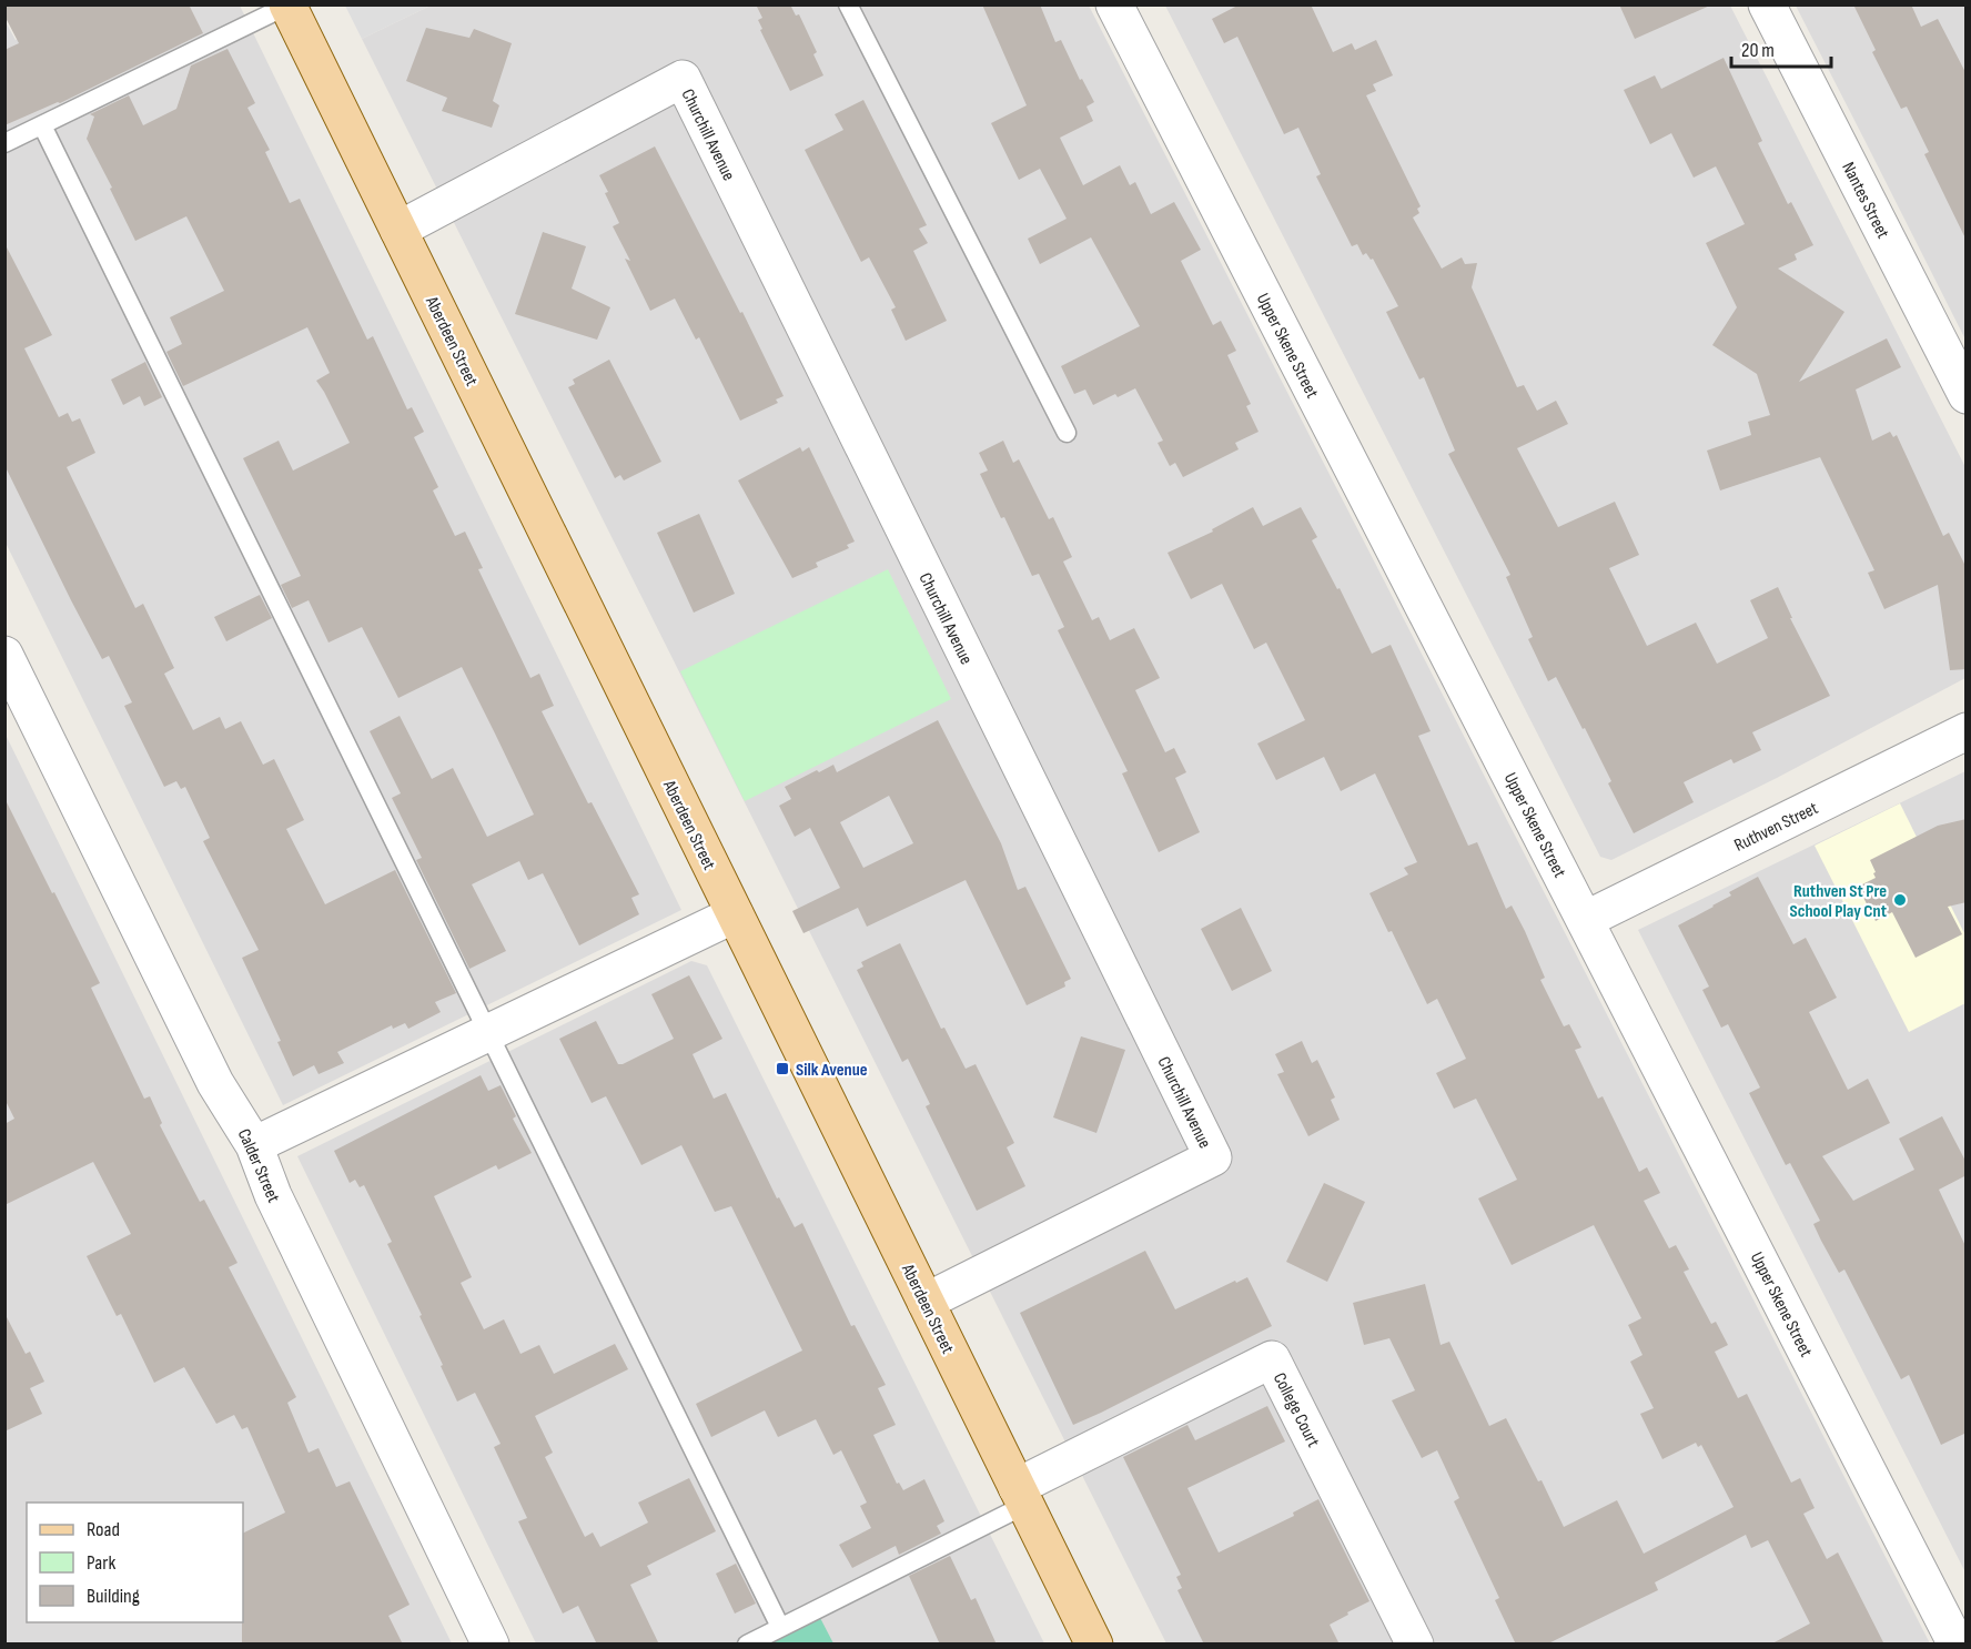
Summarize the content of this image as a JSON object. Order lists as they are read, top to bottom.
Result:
{
  "streets": {
    "main road": ["Aberdeen Street"],
    "street": [
      "Churchill Avenue",
      "Nantes Street",
      "Upper Skene Street",
      "Ruthven Street",
      "Calder Street",
      "College Court"
    ]
  },
  "crossings": [
    ["Churchill Avenue", "Aberdeen Street"],
    ["Aberdeen Street", "College Court"],
    ["Upper Skene Street", "Ruthven Street"]
  ],
  "places": {
    "other": ["Ruthven St Pre School Play Cnt"],
    "transit": ["Silk Avenue"]
  },
  "legend": ["Road", "Park", "Building"],
  "scale_bar": "20 m"
}
